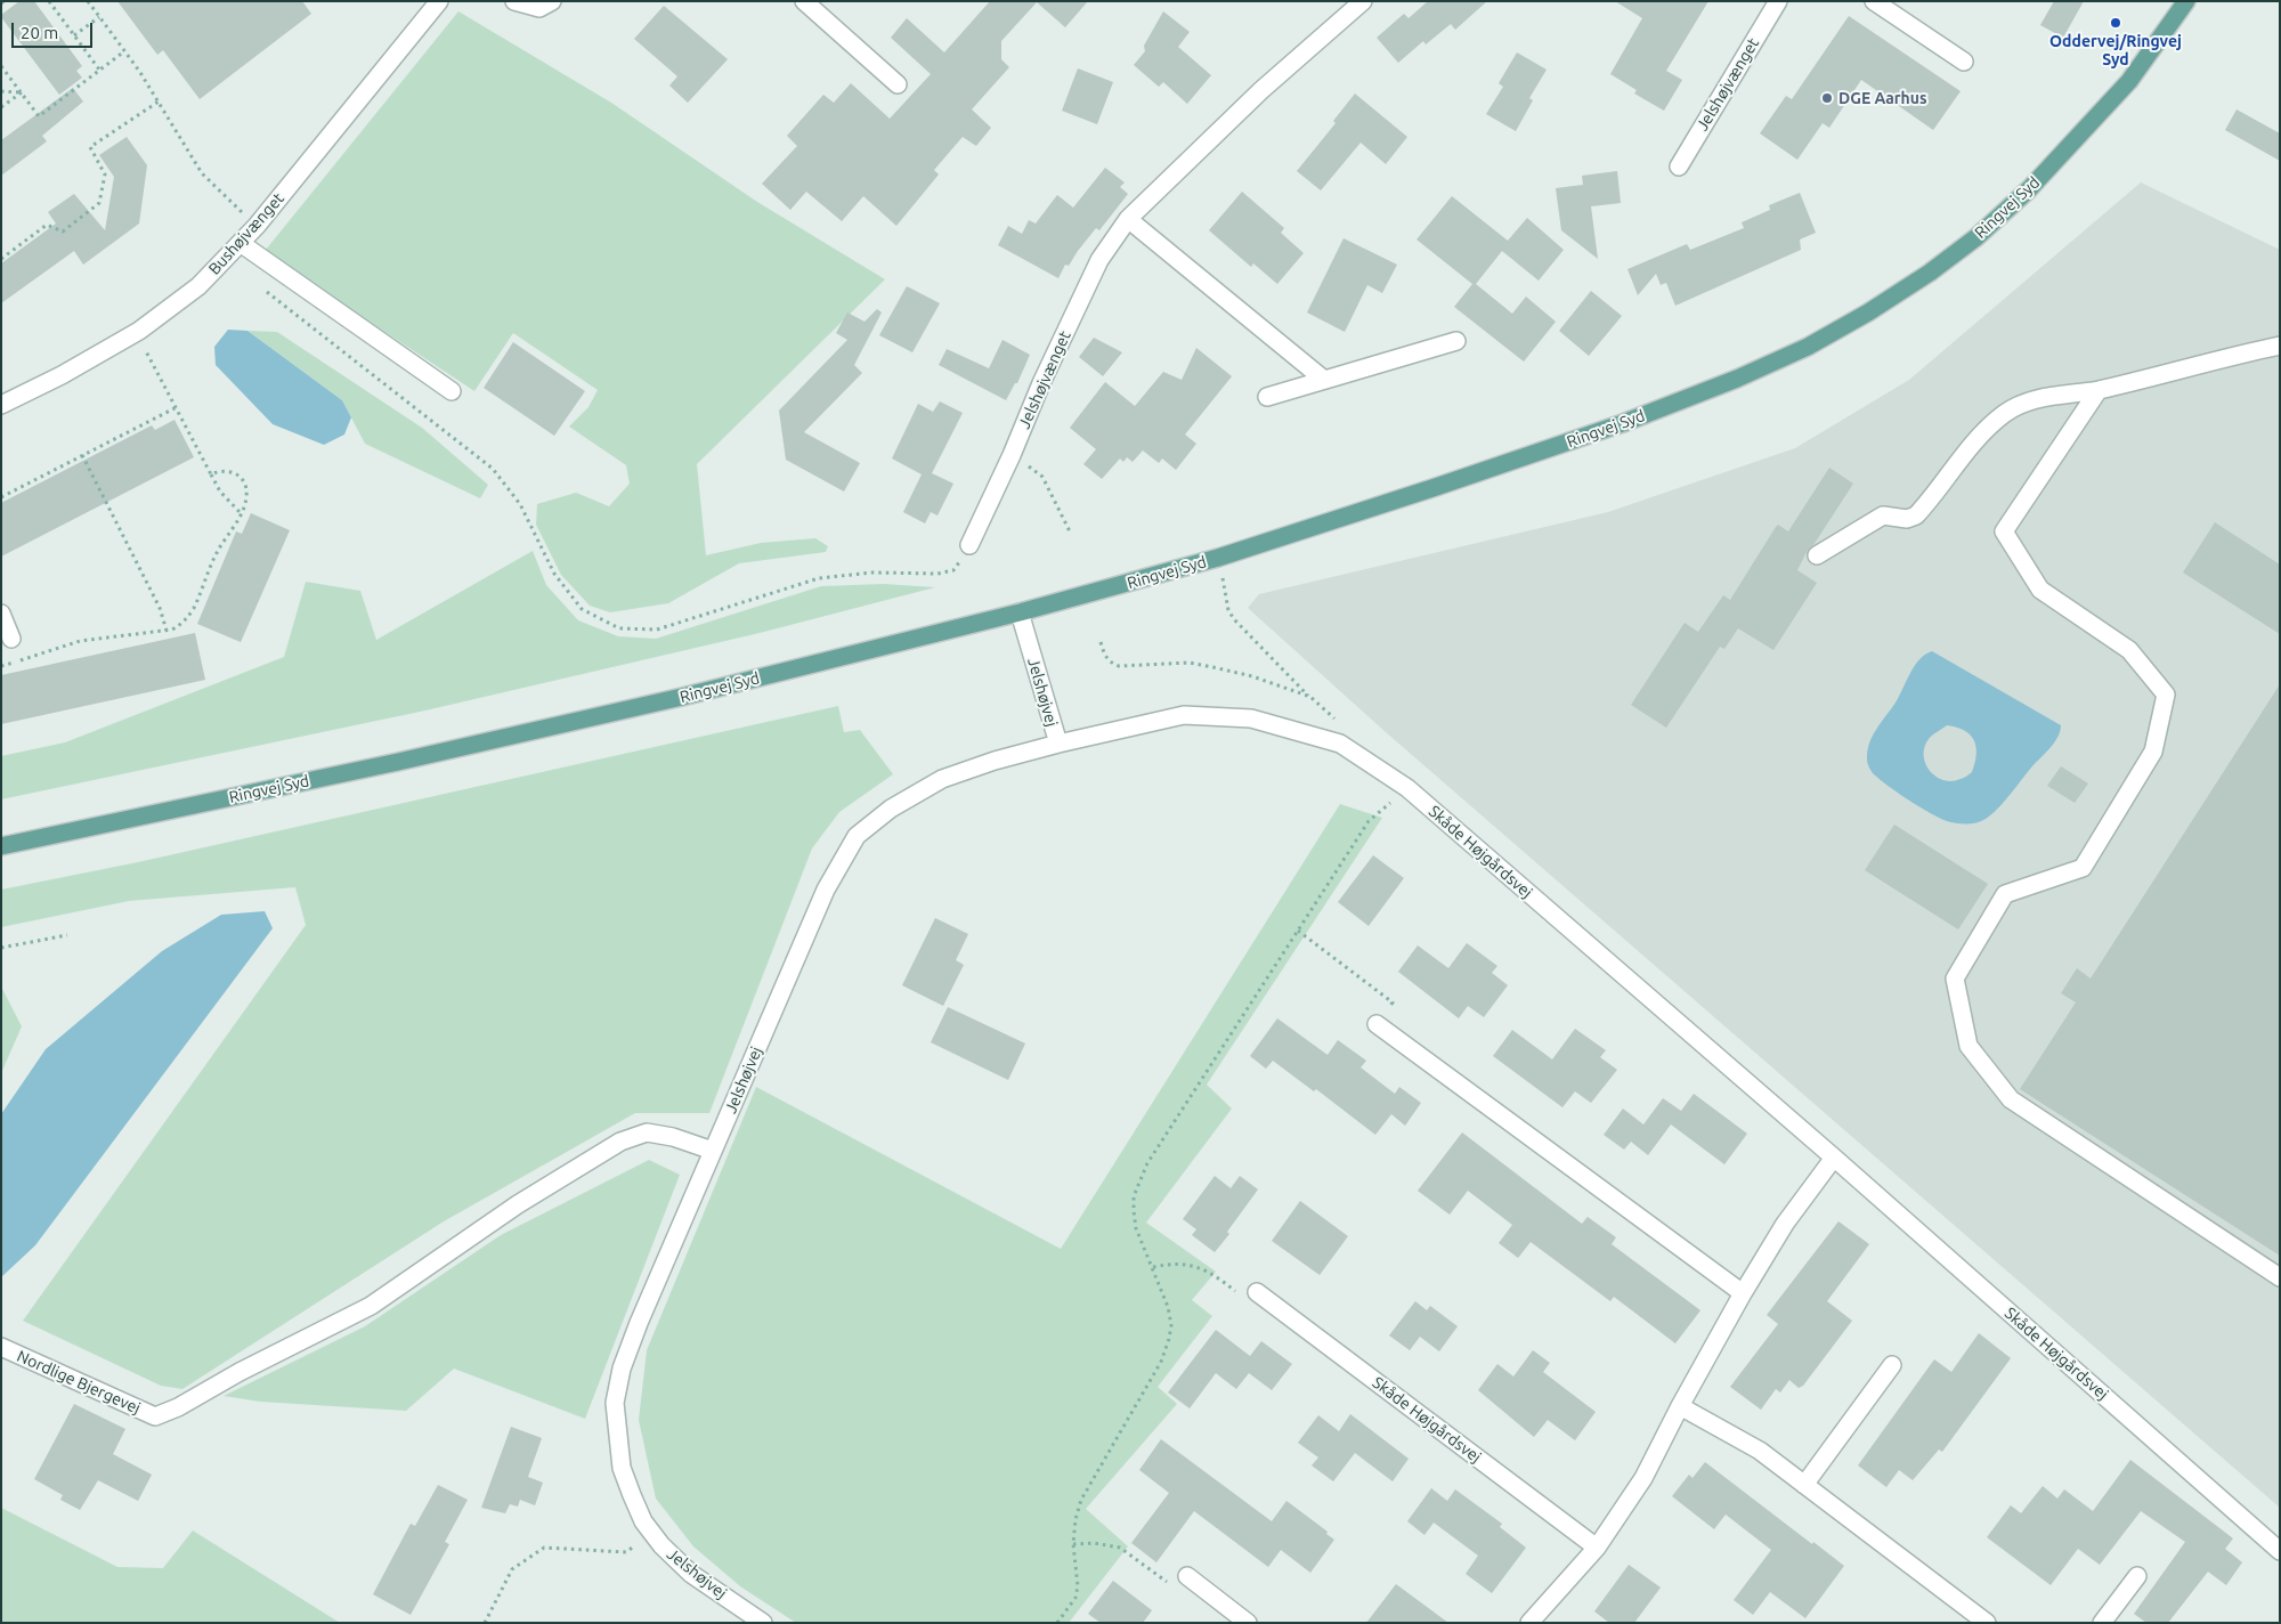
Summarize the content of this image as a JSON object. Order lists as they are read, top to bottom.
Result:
{
  "streets": {
    "main road": ["Ringvej Syd"],
    "street": [
      "Jelshøjvænget",
      "Bushøjvænget",
      "Jelshøjvej",
      "Skåde Højgårdsvej",
      "Nordlige Bjergevej"
    ]
  },
  "crossings": [
    ["Ringvej Syd", "Jelshøjvej"],
    ["Jelshøjvej", "Skåde Højgårdsvej"],
    ["Jelshøjvej", "Nordlige Bjergevej"]
  ],
  "places": ["Oddervej/Ringvej Syd", "DGE Aarhus"],
  "scale_bar": "20 m"
}
